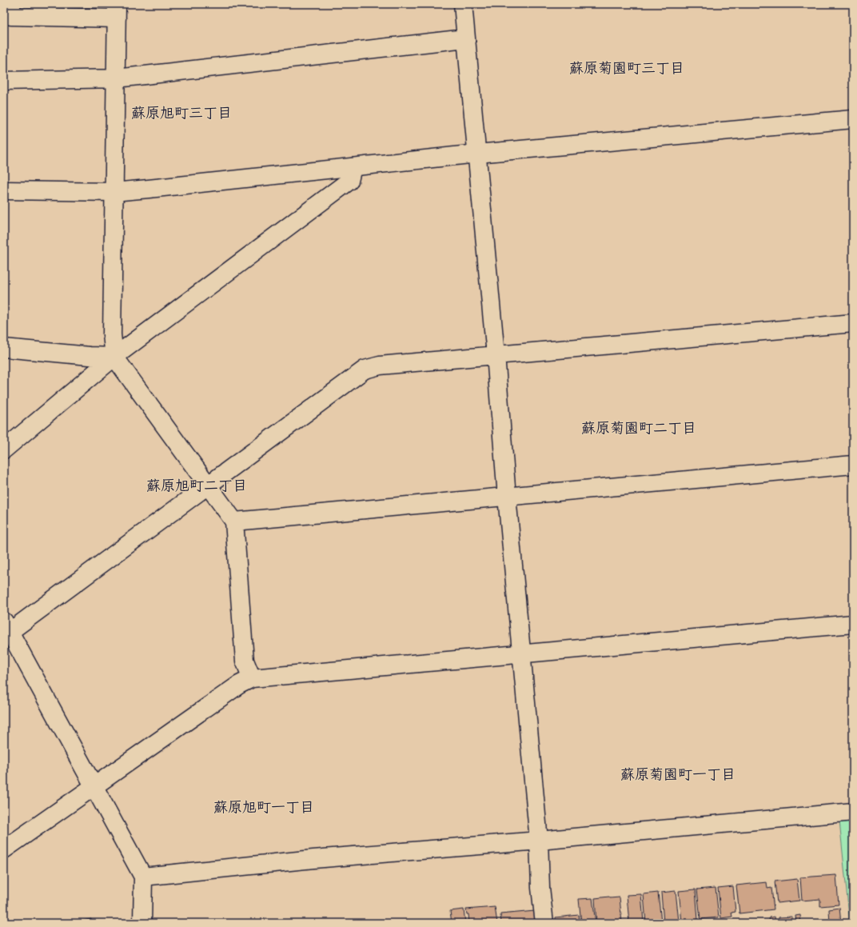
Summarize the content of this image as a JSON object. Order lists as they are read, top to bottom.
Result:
{
  "districts": [
    "蘇原菊園町三丁目",
    "蘇原旭町三丁目",
    "蘇原菊園町二丁目",
    "蘇原旭町二丁目",
    "蘇原菊園町一丁目",
    "蘇原旭町一丁目"
  ]
}
